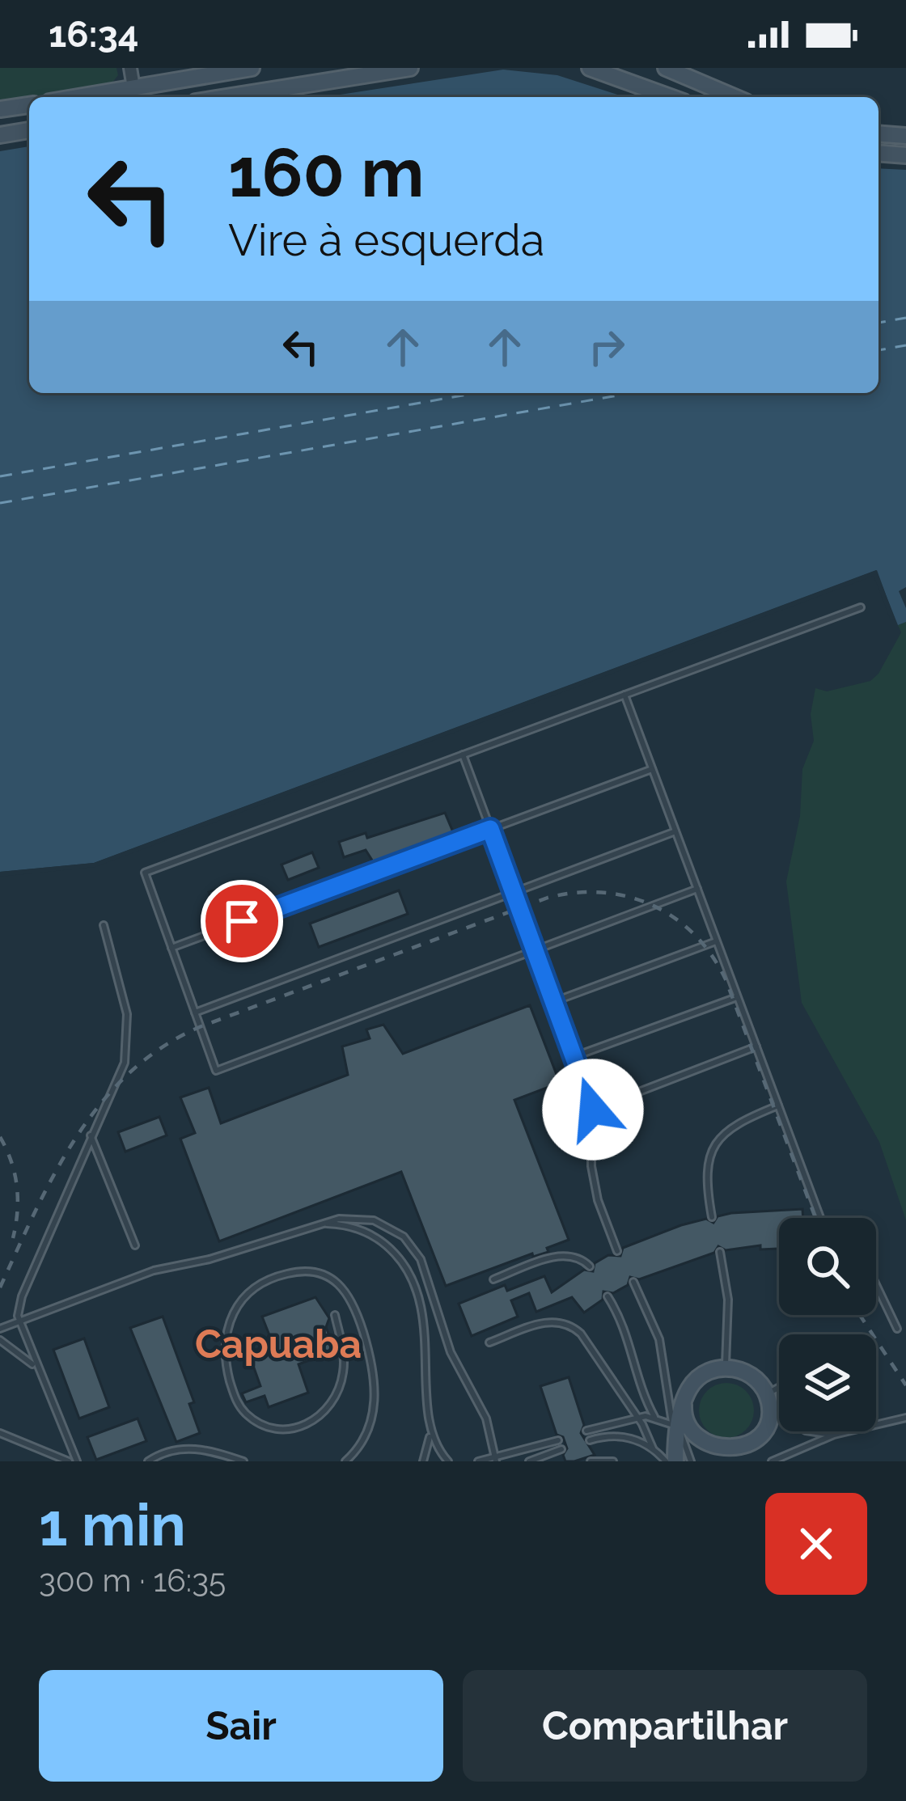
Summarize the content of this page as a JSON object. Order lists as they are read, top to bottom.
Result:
{
  "districts": ["Capuaba"],
  "page": {
    "status": "16:34",
    "turn": ["160 m", "Vire à esquerda"],
    "heading": ["1 min", "300 m · 16:35"],
    "buttons": ["Sair", "Compartilhar"]
  }
}
